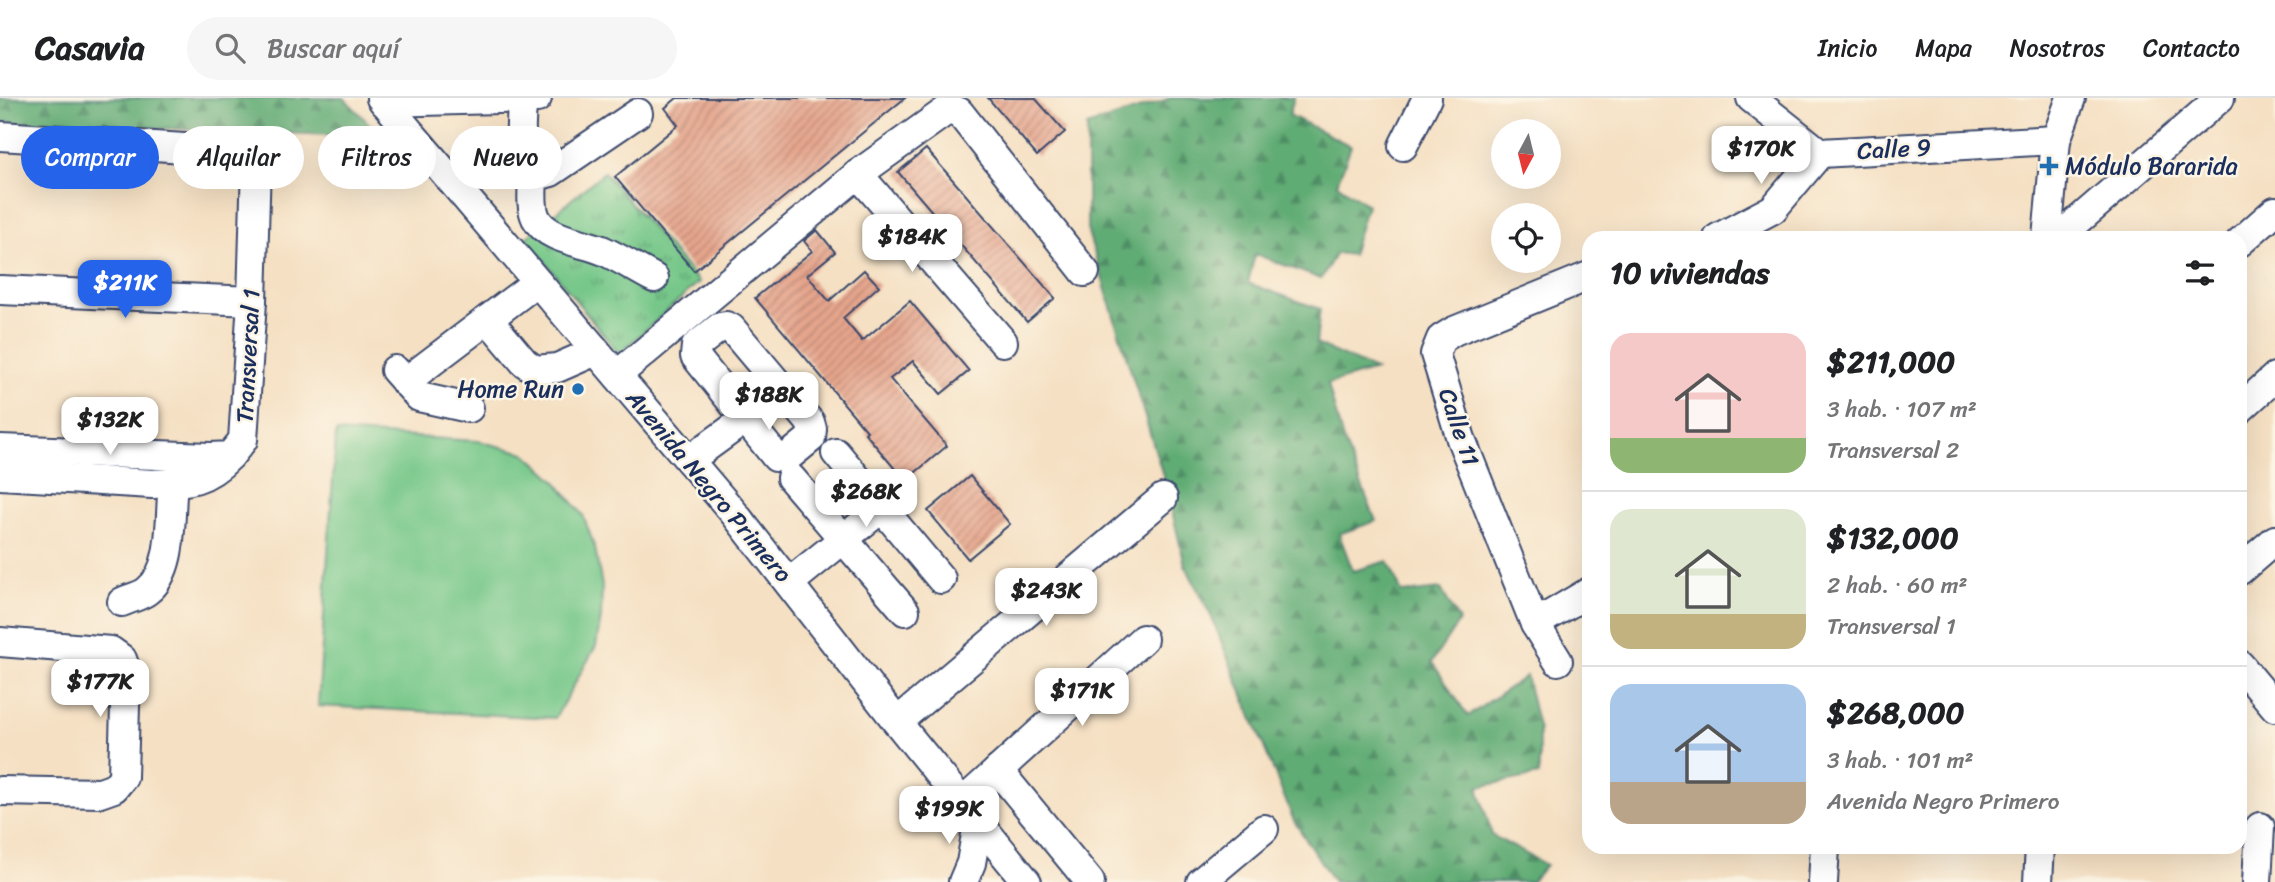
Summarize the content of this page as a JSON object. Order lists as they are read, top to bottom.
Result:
{
  "streets": {
    "street": [
      "Calle 9",
      "Transversal 1",
      "Calle 11",
      "Avenida Negro Primero"
    ]
  },
  "places": {
    "health": ["Módulo Bararida"],
    "other": ["Home Run"]
  },
  "north": "bottom",
  "page": {
    "header": "Casavia",
    "search": "Buscar aquí",
    "nav": [
      "Inicio",
      "Mapa",
      "Nosotros",
      "Contacto"
    ],
    "price": [
      "$170K",
      "$184K",
      "$211K",
      "$188K",
      "$132K",
      "$268K",
      "$243K",
      "$177K",
      "$171K",
      "$199K"
    ],
    "chip": [
      "Comprar",
      "Alquilar",
      "Filtros",
      "Nuevo"
    ],
    "heading": "10 viviendas",
    "list": [
      {
        "name": "$211,000",
        "note": "3 hab. · 107 m² · Transversal 2"
      },
      {
        "name": "$132,000",
        "note": "2 hab. · 60 m² · Transversal 1"
      },
      {
        "name": "$268,000",
        "note": "3 hab. · 101 m² · Avenida Negro Primero"
      }
    ]
  }
}
